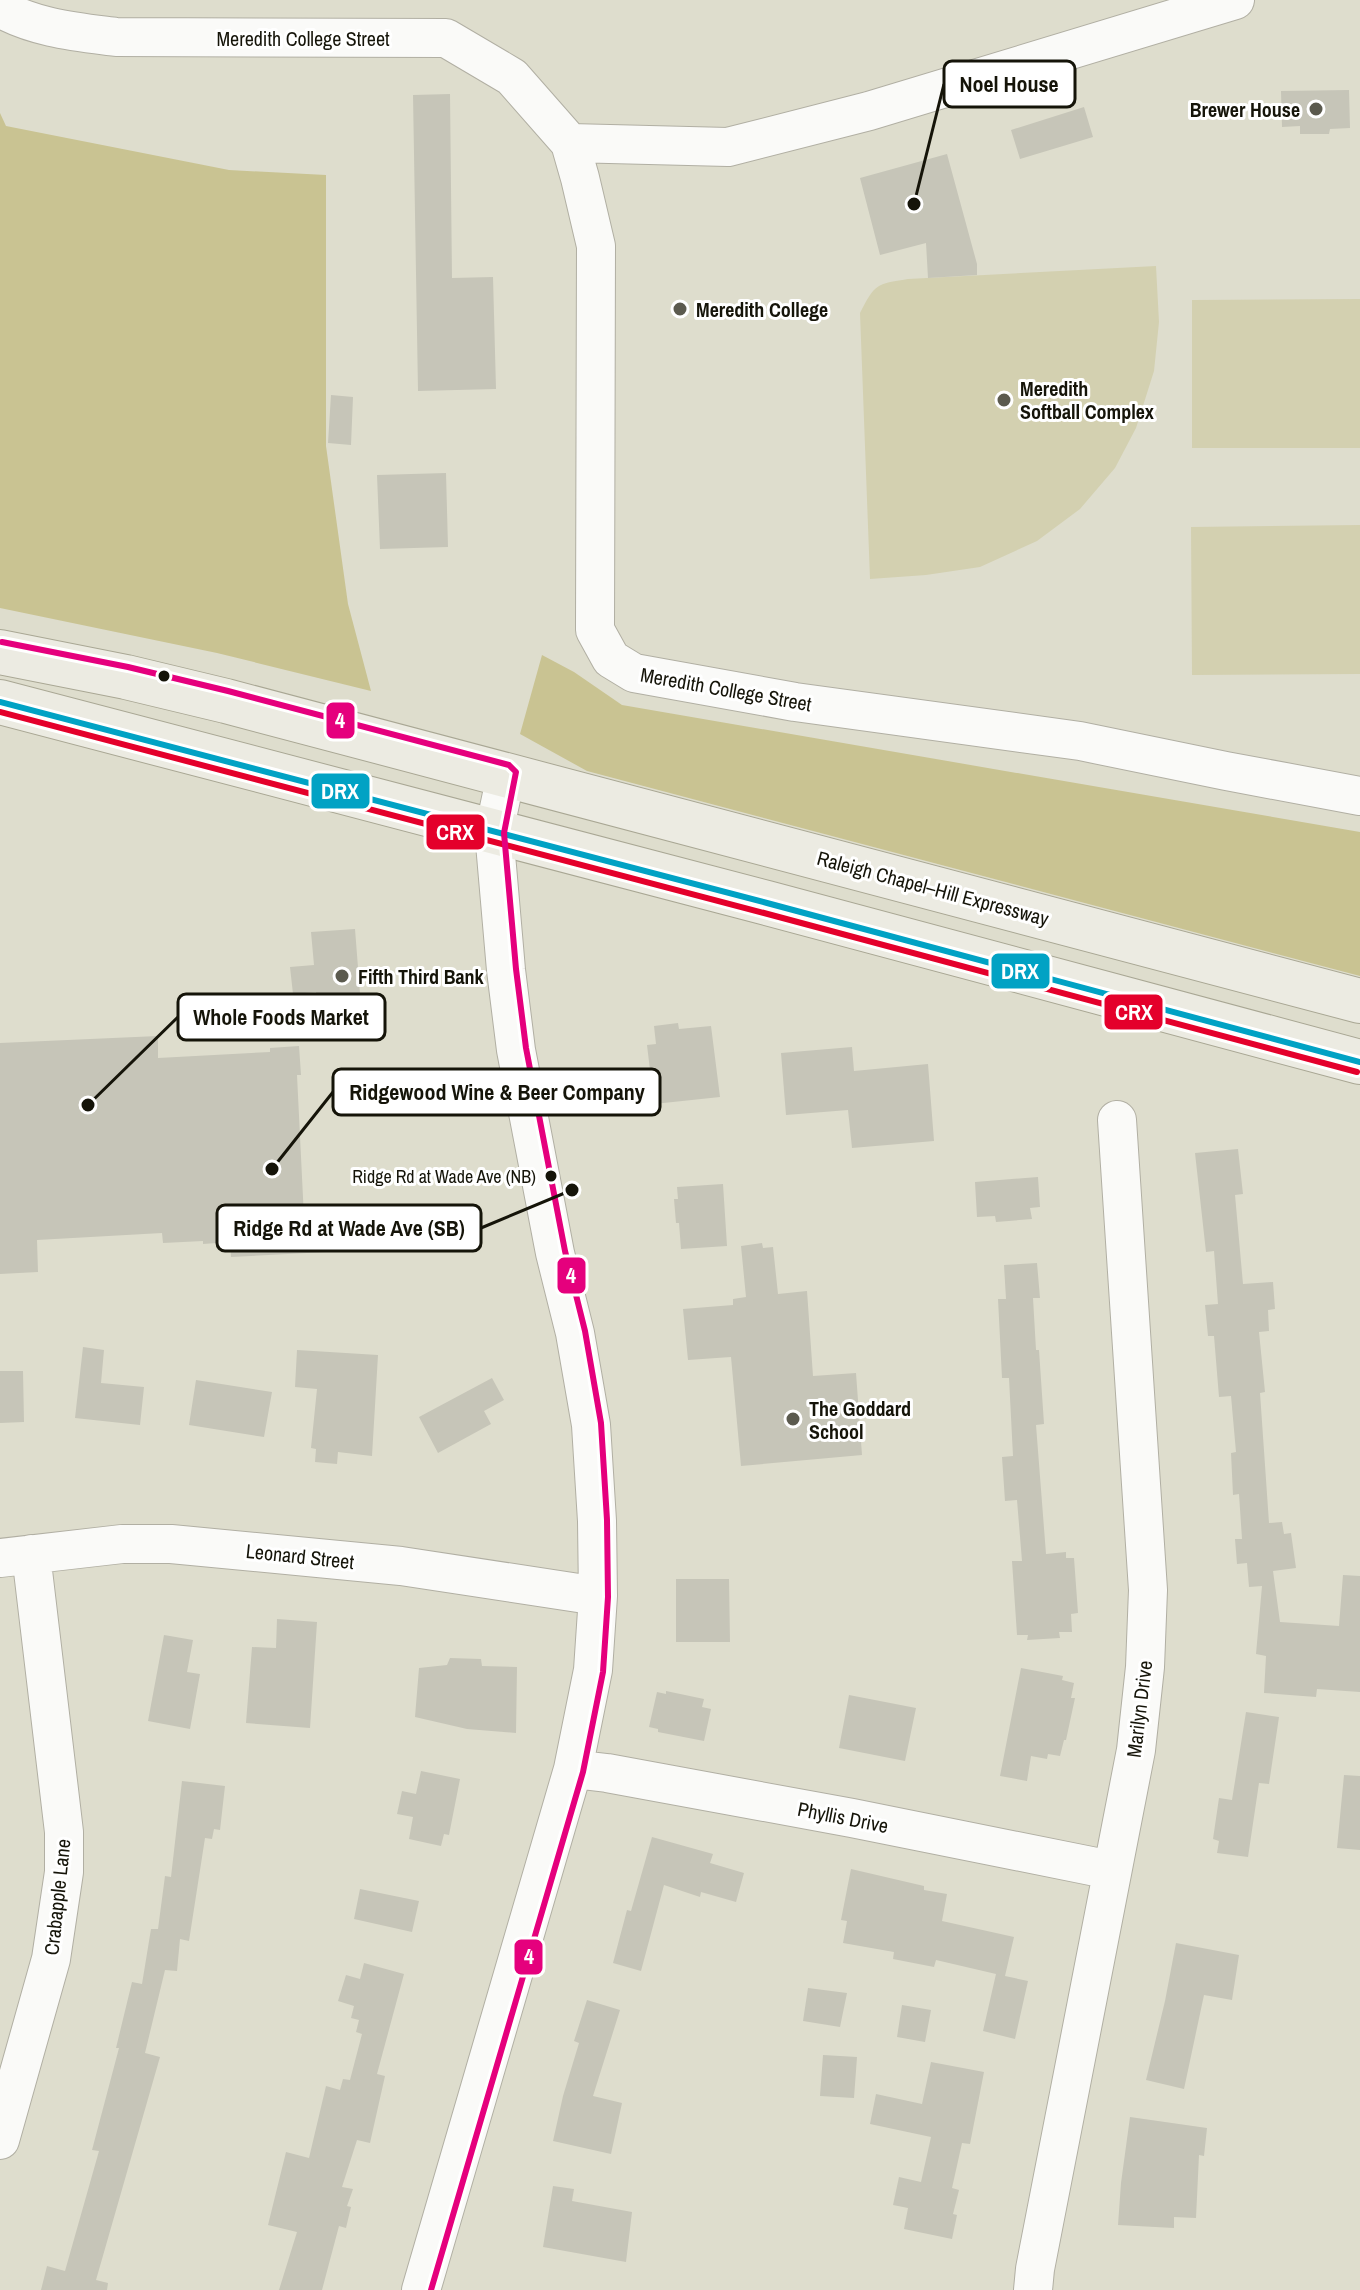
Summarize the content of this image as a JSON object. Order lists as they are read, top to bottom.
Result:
{
  "streets": {
    "main road": ["Raleigh Chapel–Hill Expressway"],
    "street": [
      "Meredith College Street",
      "Leonard Street",
      "Marilyn Drive",
      "Phyllis Drive",
      "Crabapple Lane"
    ]
  },
  "crossings": [
    ["Leonard Street", "Crabapple Lane"],
    ["Marilyn Drive", "Phyllis Drive"]
  ],
  "places": [
    "Brewer House",
    "Noel House",
    "Meredith College",
    "Meredith Softball Complex",
    "Fifth Third Bank",
    "Whole Foods Market",
    "Ridgewood Wine & Beer Company",
    "Ridge Rd at Wade Ave (NB)",
    "Ridge Rd at Wade Ave (SB)",
    "The Goddard School"
  ],
  "lines": ["transit line 4", "transit line DRX", "transit line CRX"]
}
